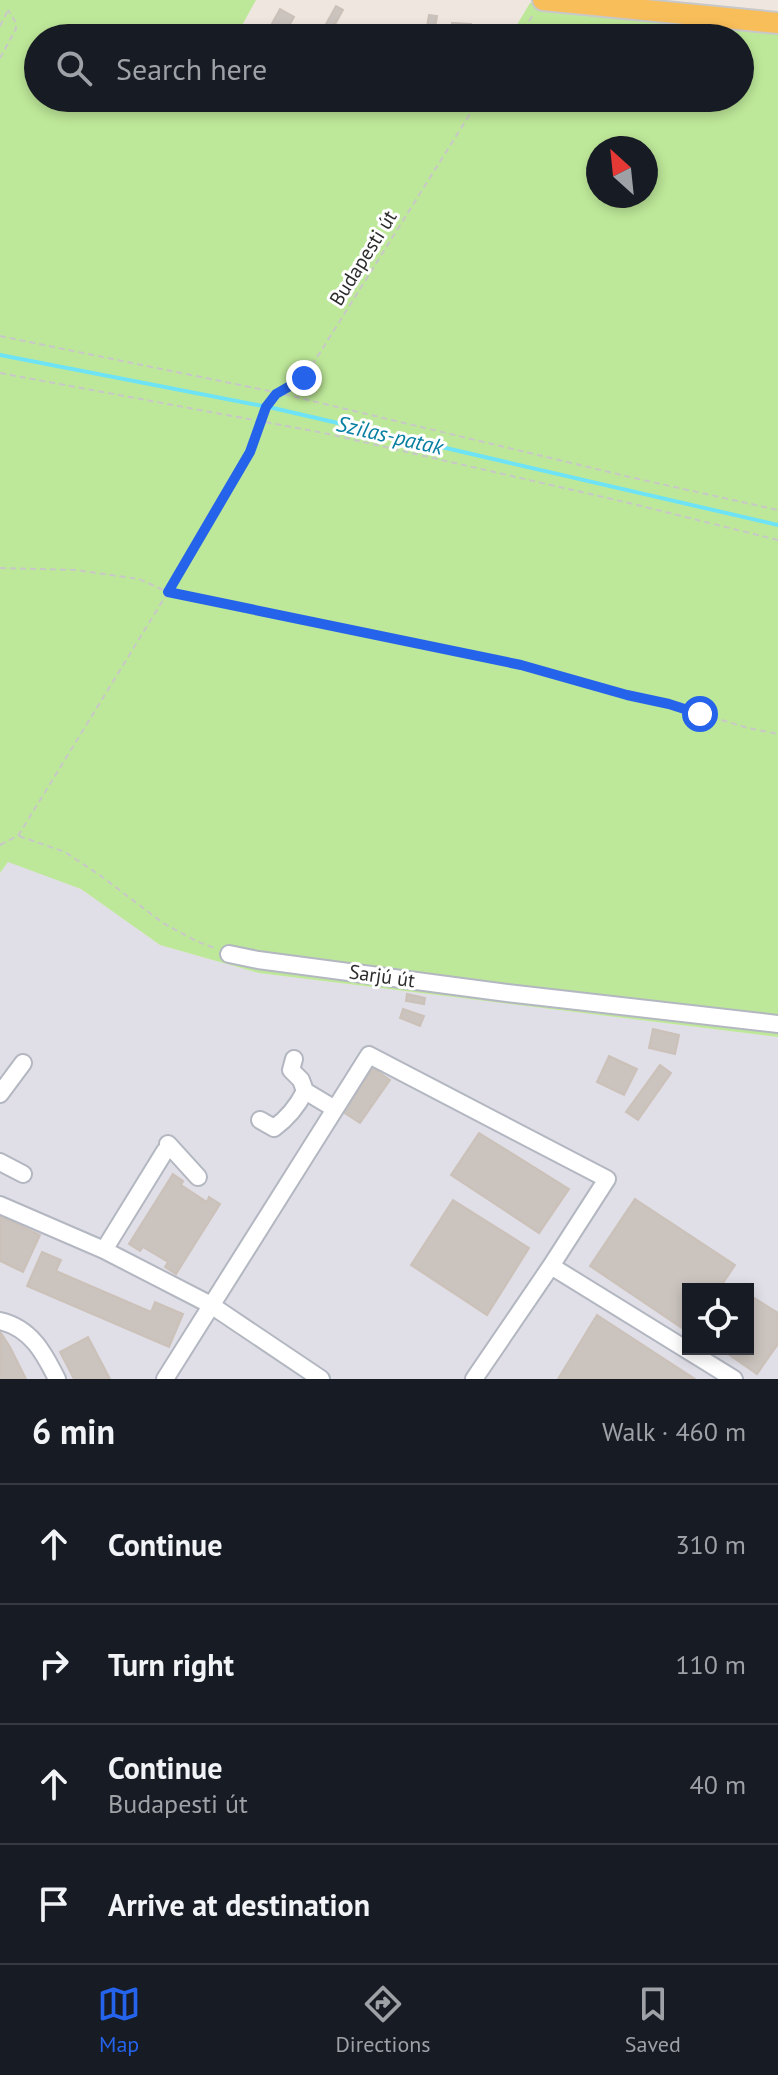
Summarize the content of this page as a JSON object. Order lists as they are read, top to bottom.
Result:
{
  "streets": {
    "lane": ["Sarjú út"],
    "path": ["Budapesti út"]
  },
  "water": ["Szilas-patak"],
  "north": "top left",
  "page": {
    "search": "Search here",
    "heading": ["6 min", "Walk · 460 m"],
    "list": [
      ["Continue", "310 m"],
      ["Turn right", "110 m"],
      ["Continue", "Budapesti út", "40 m"],
      "Arrive at destination"
    ],
    "nav": ["Map", "Directions", "Saved"]
  }
}
